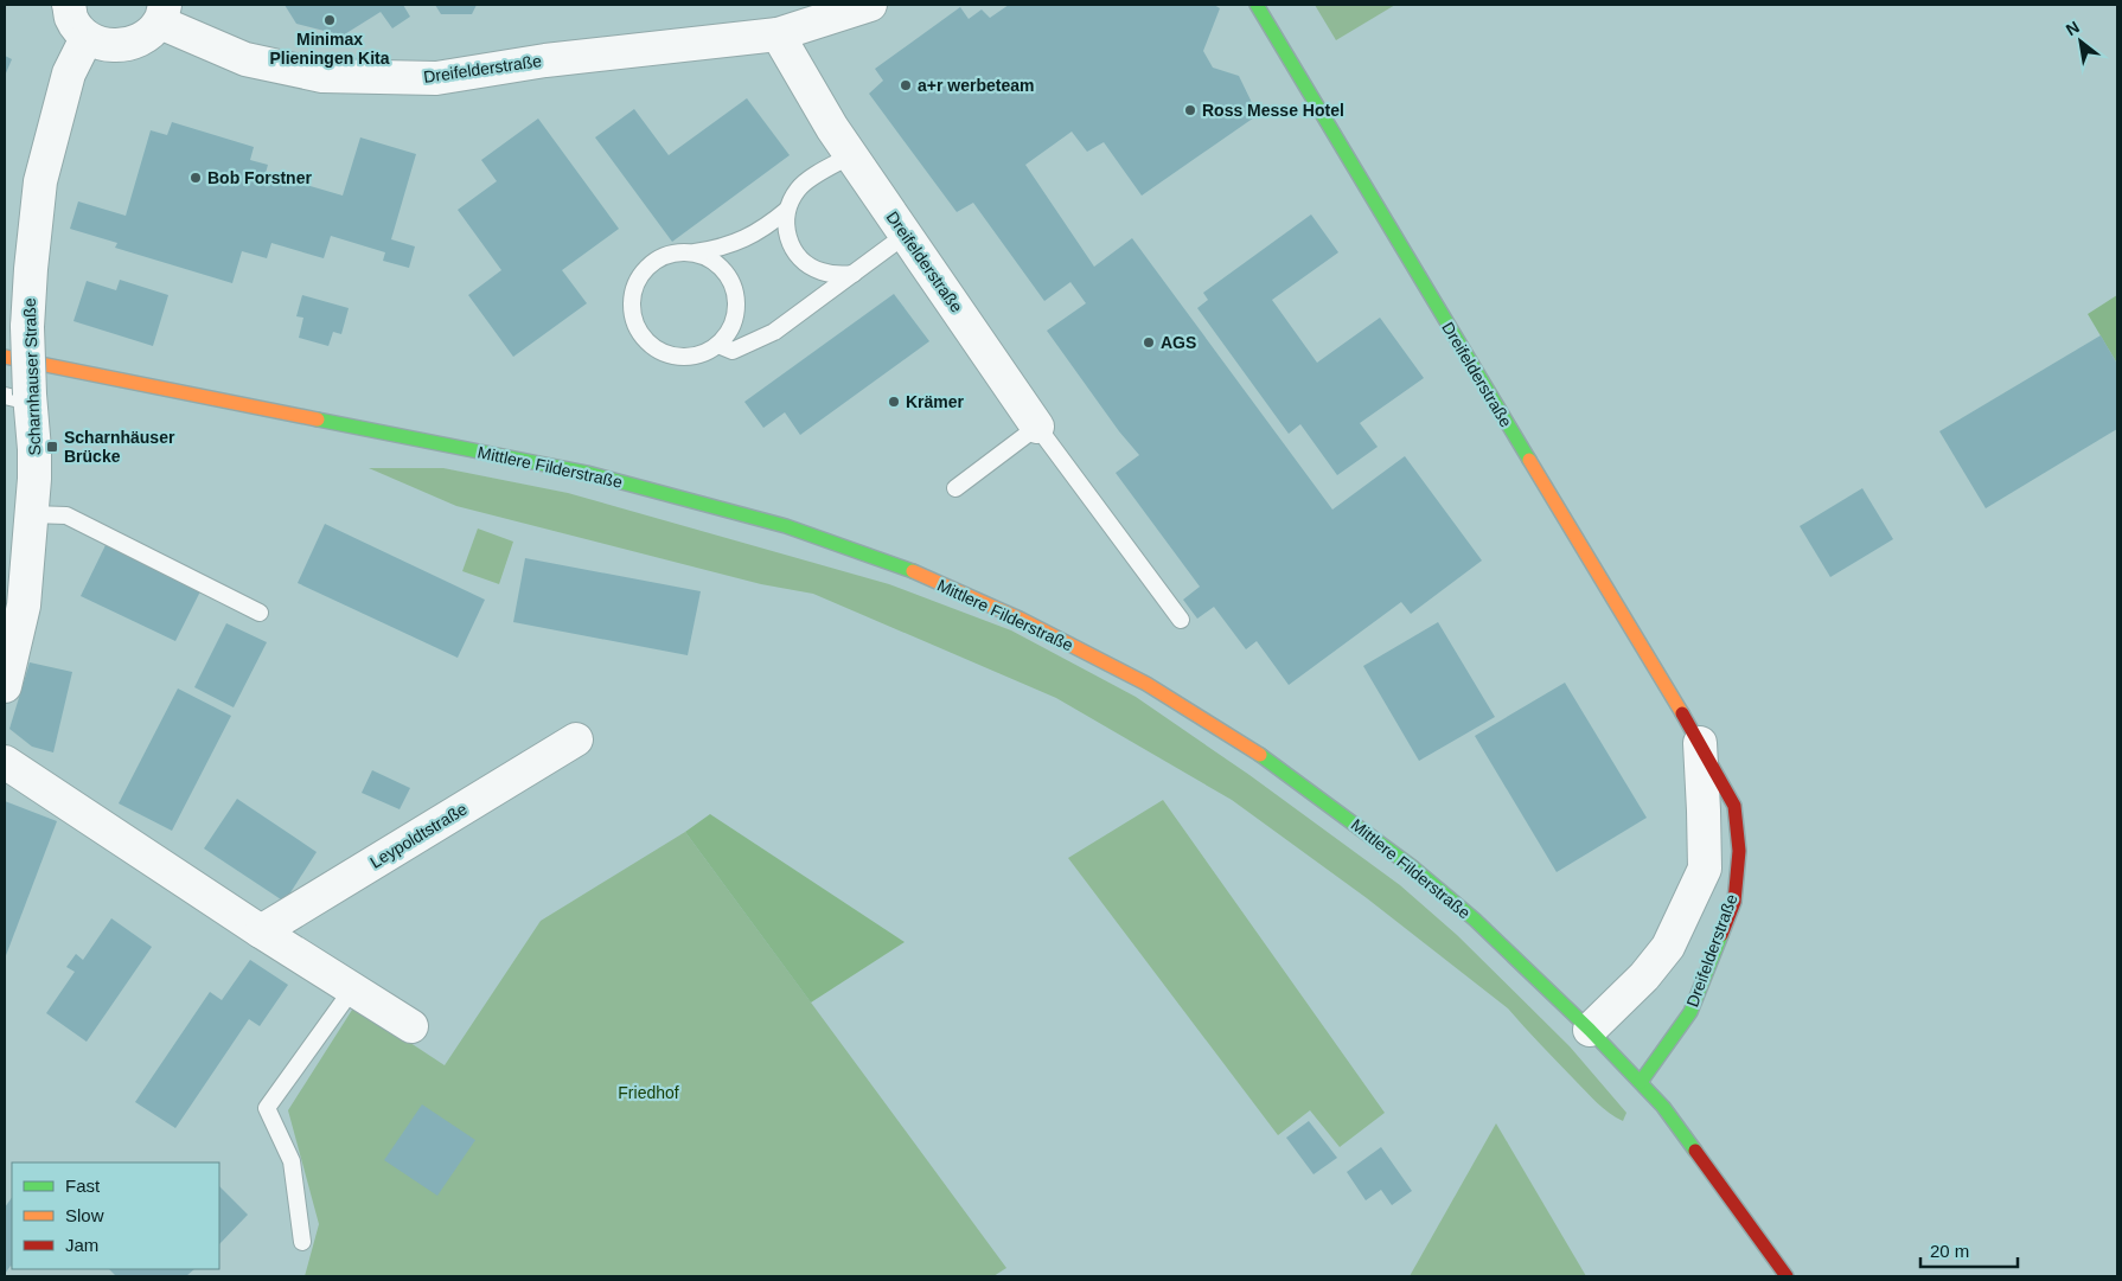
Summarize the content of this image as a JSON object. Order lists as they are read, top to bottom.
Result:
{
  "streets": {
    "main road": ["Dreifelderstraße", "Mittlere Filderstraße"],
    "street": ["Scharnhauser Straße", "Leypoldtstraße"]
  },
  "crossings": [
    ["Dreifelderstraße", "Mittlere Filderstraße"]
  ],
  "parks": ["Friedhof"],
  "places": {
    "other": [
      "Minimax Plieningen Kita",
      "a+r werbeteam",
      "Ross Messe Hotel",
      "Bob Forstner",
      "AGS",
      "Krämer"
    ],
    "transit": ["Scharnhäuser Brücke"]
  },
  "legend": ["Fast", "Slow", "Jam"],
  "scale_bar": "20 m",
  "north": "top left"
}
